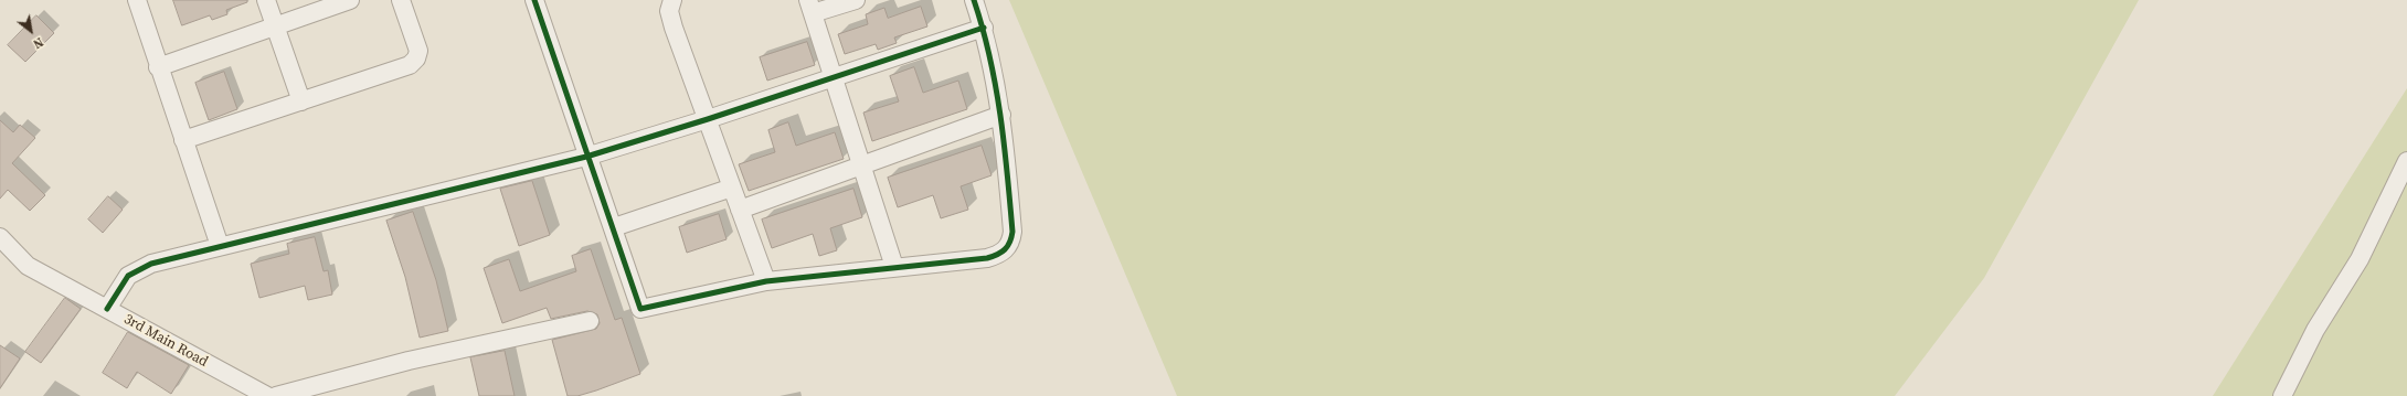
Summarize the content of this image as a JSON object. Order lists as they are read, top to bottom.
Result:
{
  "streets": {
    "street": ["3rd Main Road"]
  },
  "north": "bottom right"
}
